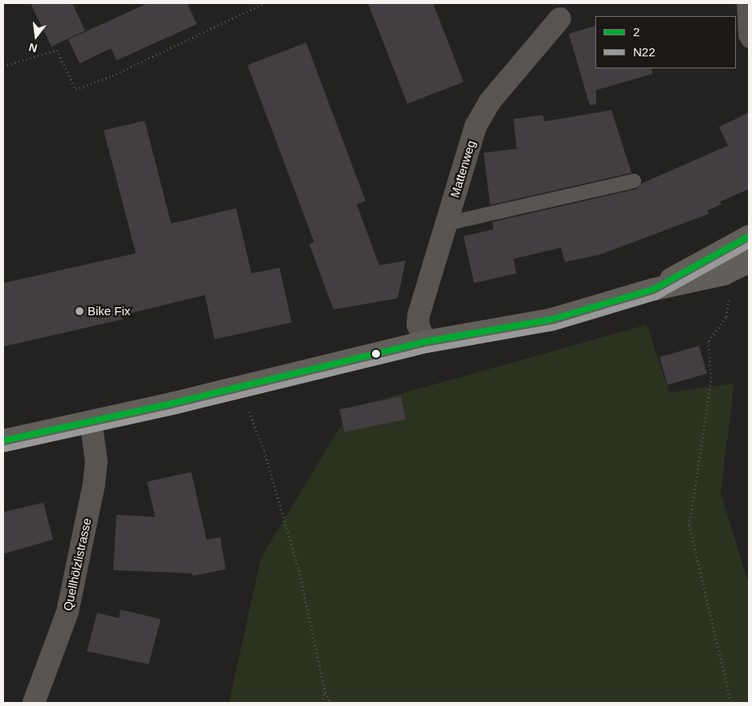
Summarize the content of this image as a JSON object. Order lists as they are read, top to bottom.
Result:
{
  "streets": {
    "street": ["Mattenweg", "Quellhölzlistrasse"]
  },
  "places": ["Bike Fix"],
  "lines": ["transit line 2", "transit line N22"],
  "legend": ["2", "N22"],
  "north": "bottom"
}
